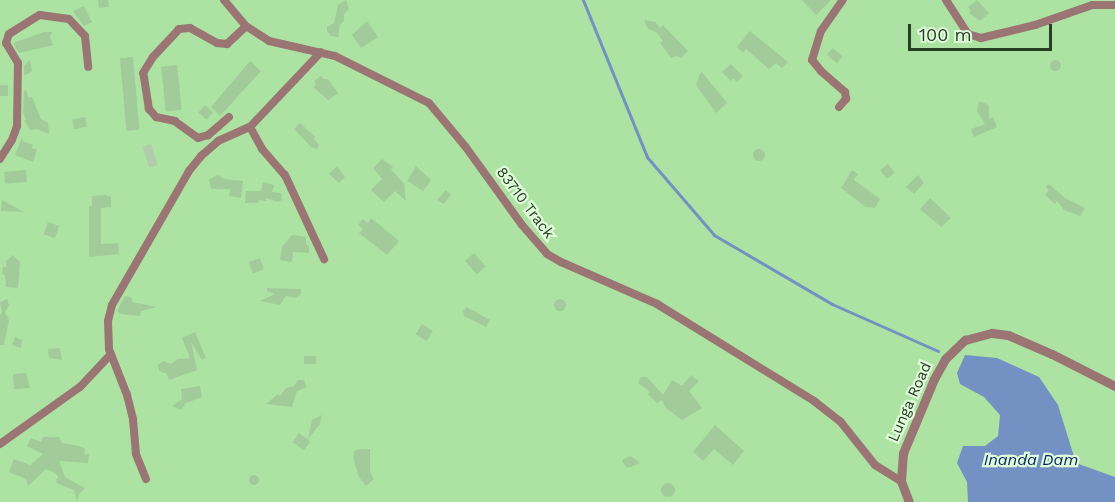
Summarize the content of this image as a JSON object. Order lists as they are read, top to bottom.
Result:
{
  "streets": {
    "street": ["83710 Track", "Lunga Road"]
  },
  "crossings": [
    ["83710 Track", "Lunga Road"]
  ],
  "water": ["Inanda Dam"],
  "scale_bar": "100 m"
}
